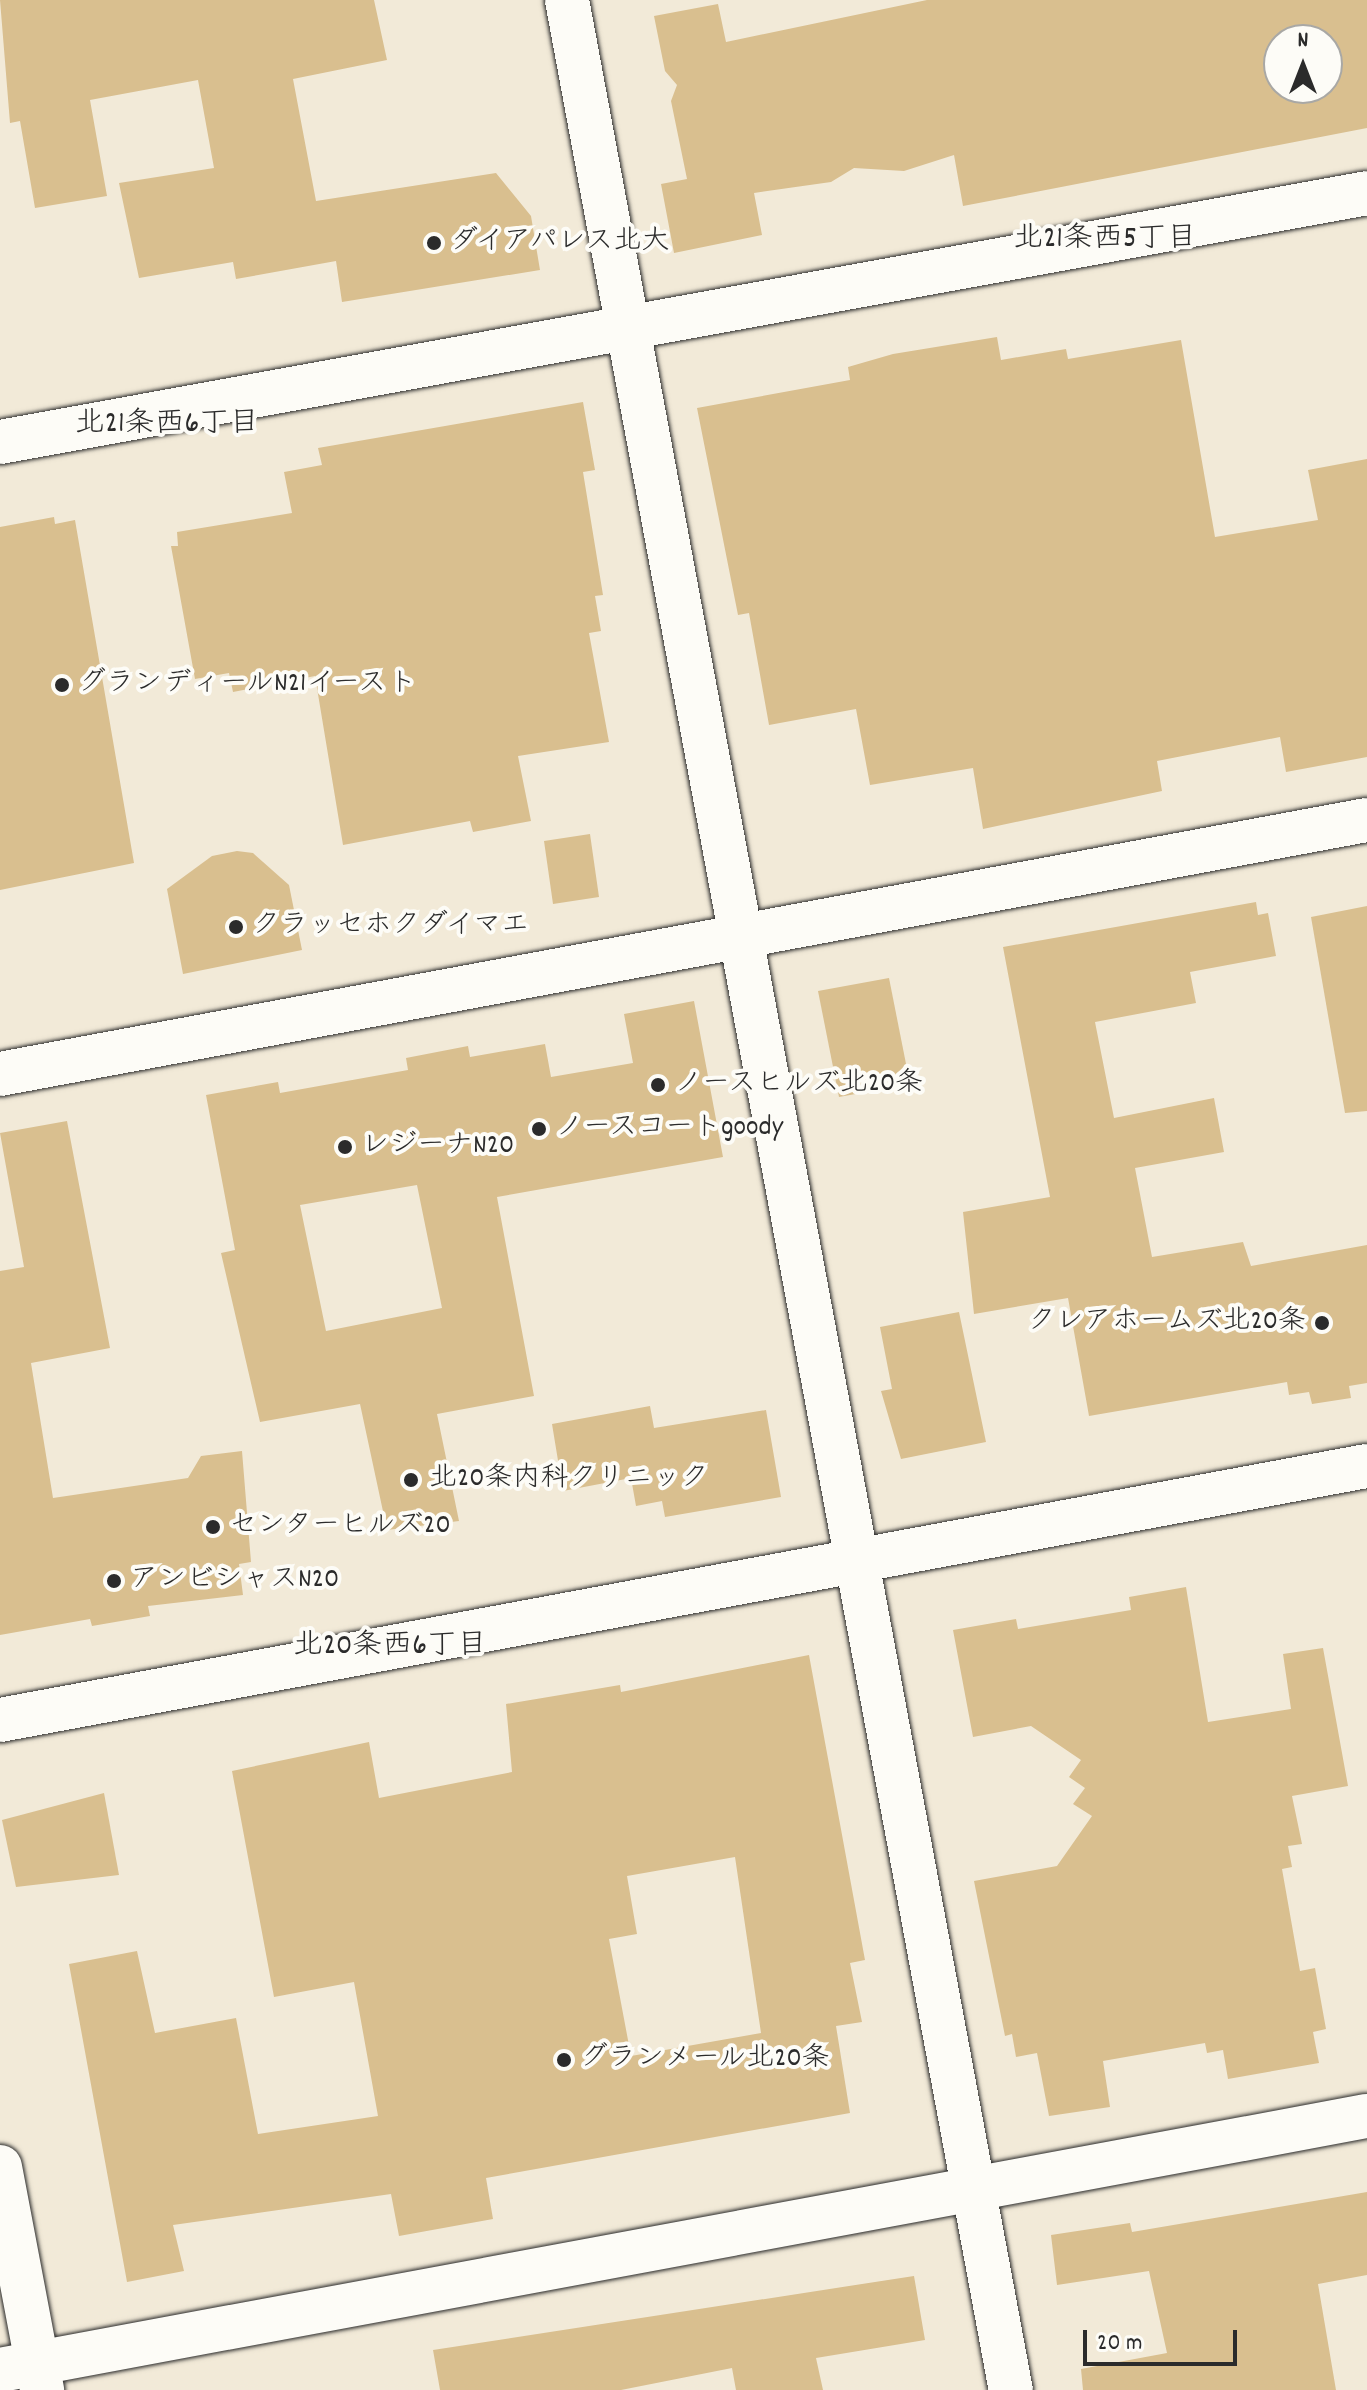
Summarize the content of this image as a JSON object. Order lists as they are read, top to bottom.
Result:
{
  "districts": ["北21条西5丁目", "北21条西6丁目", "北20条西6丁目"],
  "places": [
    "ダイアパレス北大",
    "グランディールN21イースト",
    "クラッセホクダイマエ",
    "ノースヒルズ北20条",
    "ノースコートgoody",
    "レジーナN20",
    "クレアホームズ北20条",
    "北20条内科クリニック",
    "センターヒルズ20",
    "アンビシャスN20",
    "グランメール北20条"
  ],
  "scale_bar": "20 m",
  "north": "top"
}
